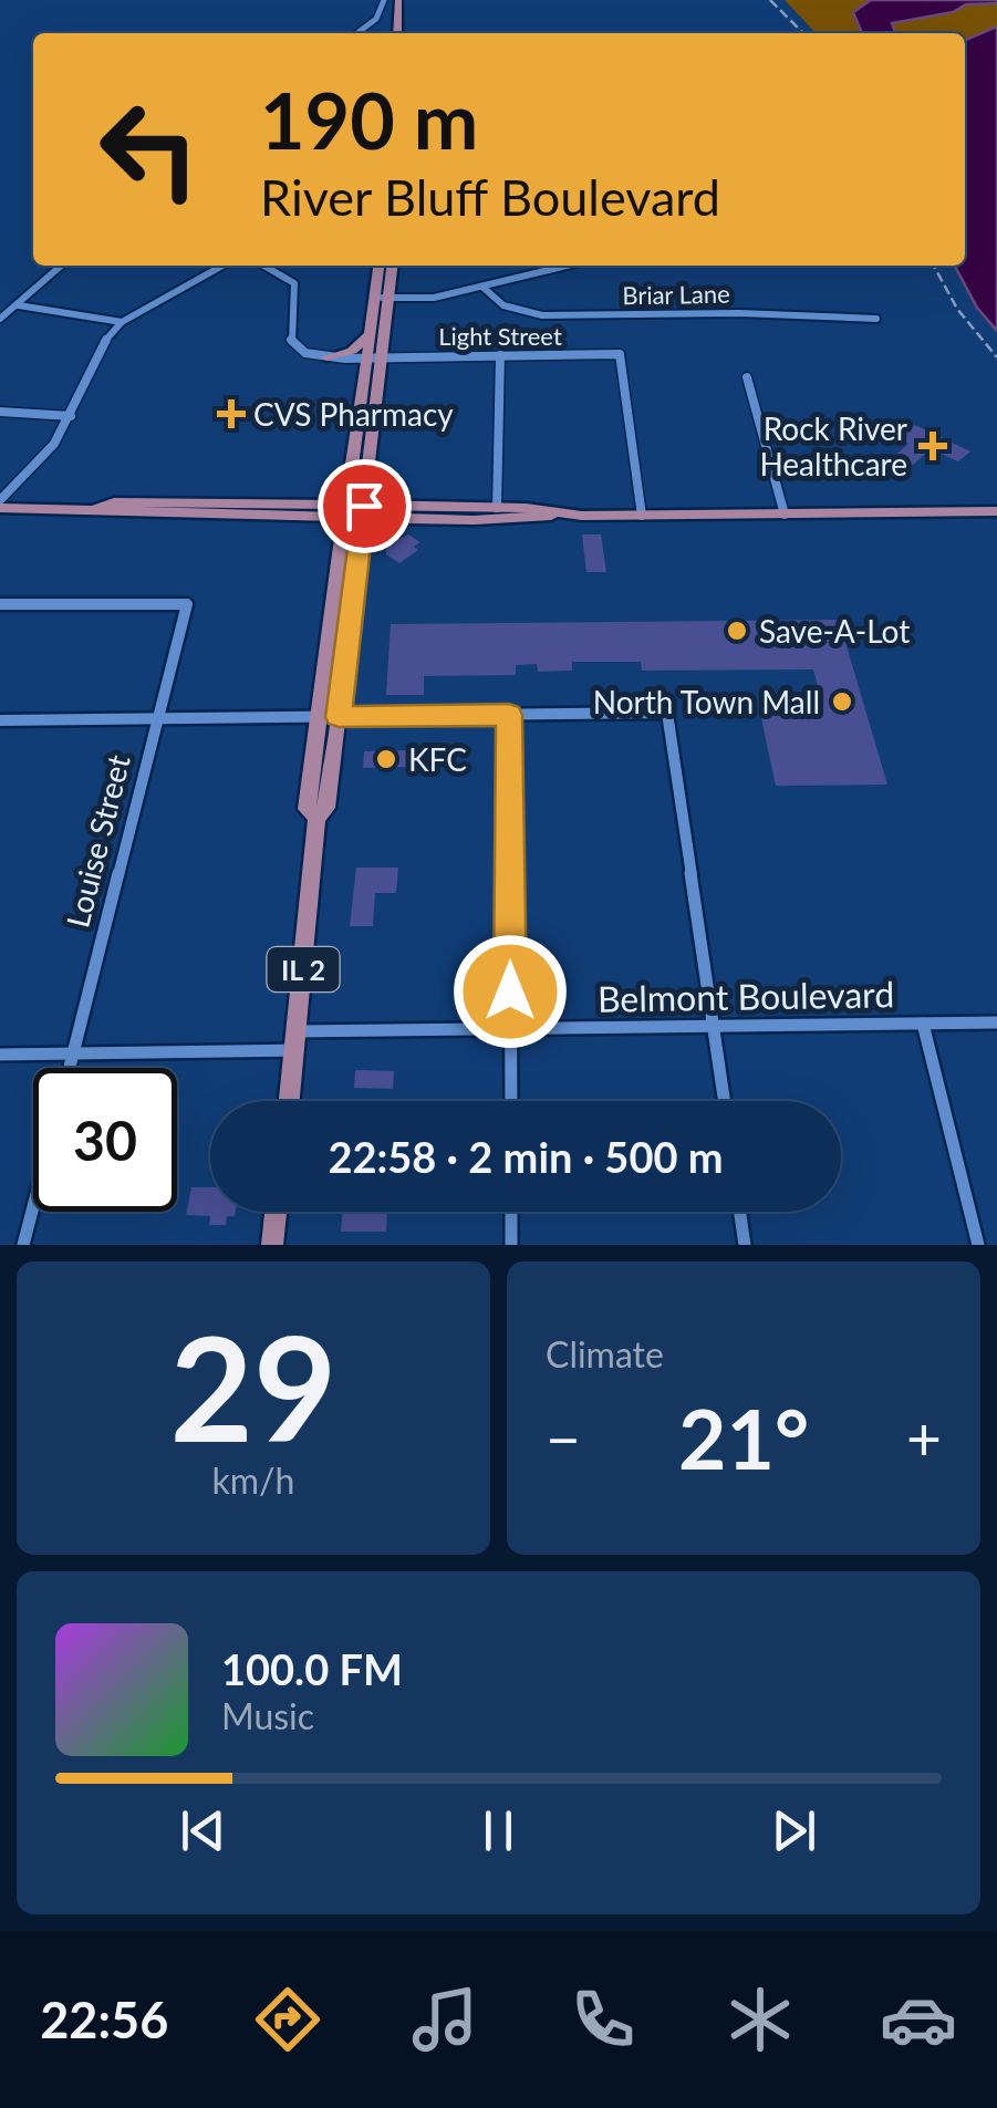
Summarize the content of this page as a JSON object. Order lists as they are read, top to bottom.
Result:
{
  "streets": {
    "main road": ["IL 2"],
    "street": [
      "Briar Lane",
      "Light Street",
      "Louise Street",
      "Belmont Boulevard"
    ]
  },
  "crossings": [
    ["Light Street", "IL 2"],
    ["Louise Street", "Belmont Boulevard"],
    ["IL 2", "Belmont Boulevard"]
  ],
  "places": {
    "health": ["CVS Pharmacy", "Rock River Healthcare"],
    "other": ["Save-A-Lot", "North Town Mall", "KFC"]
  },
  "page": {
    "turn": ["190 m", "River Bluff Boulevard"],
    "limit": "30",
    "trip": "22:58 · 2 min · 500 m",
    "tile": [
      ["29", "km/h"],
      "Climate"
    ],
    "heat": ["−", "21°", "+"],
    "song": ["100.0 FM", "Music"],
    "tabs": "22:56"
  }
}
